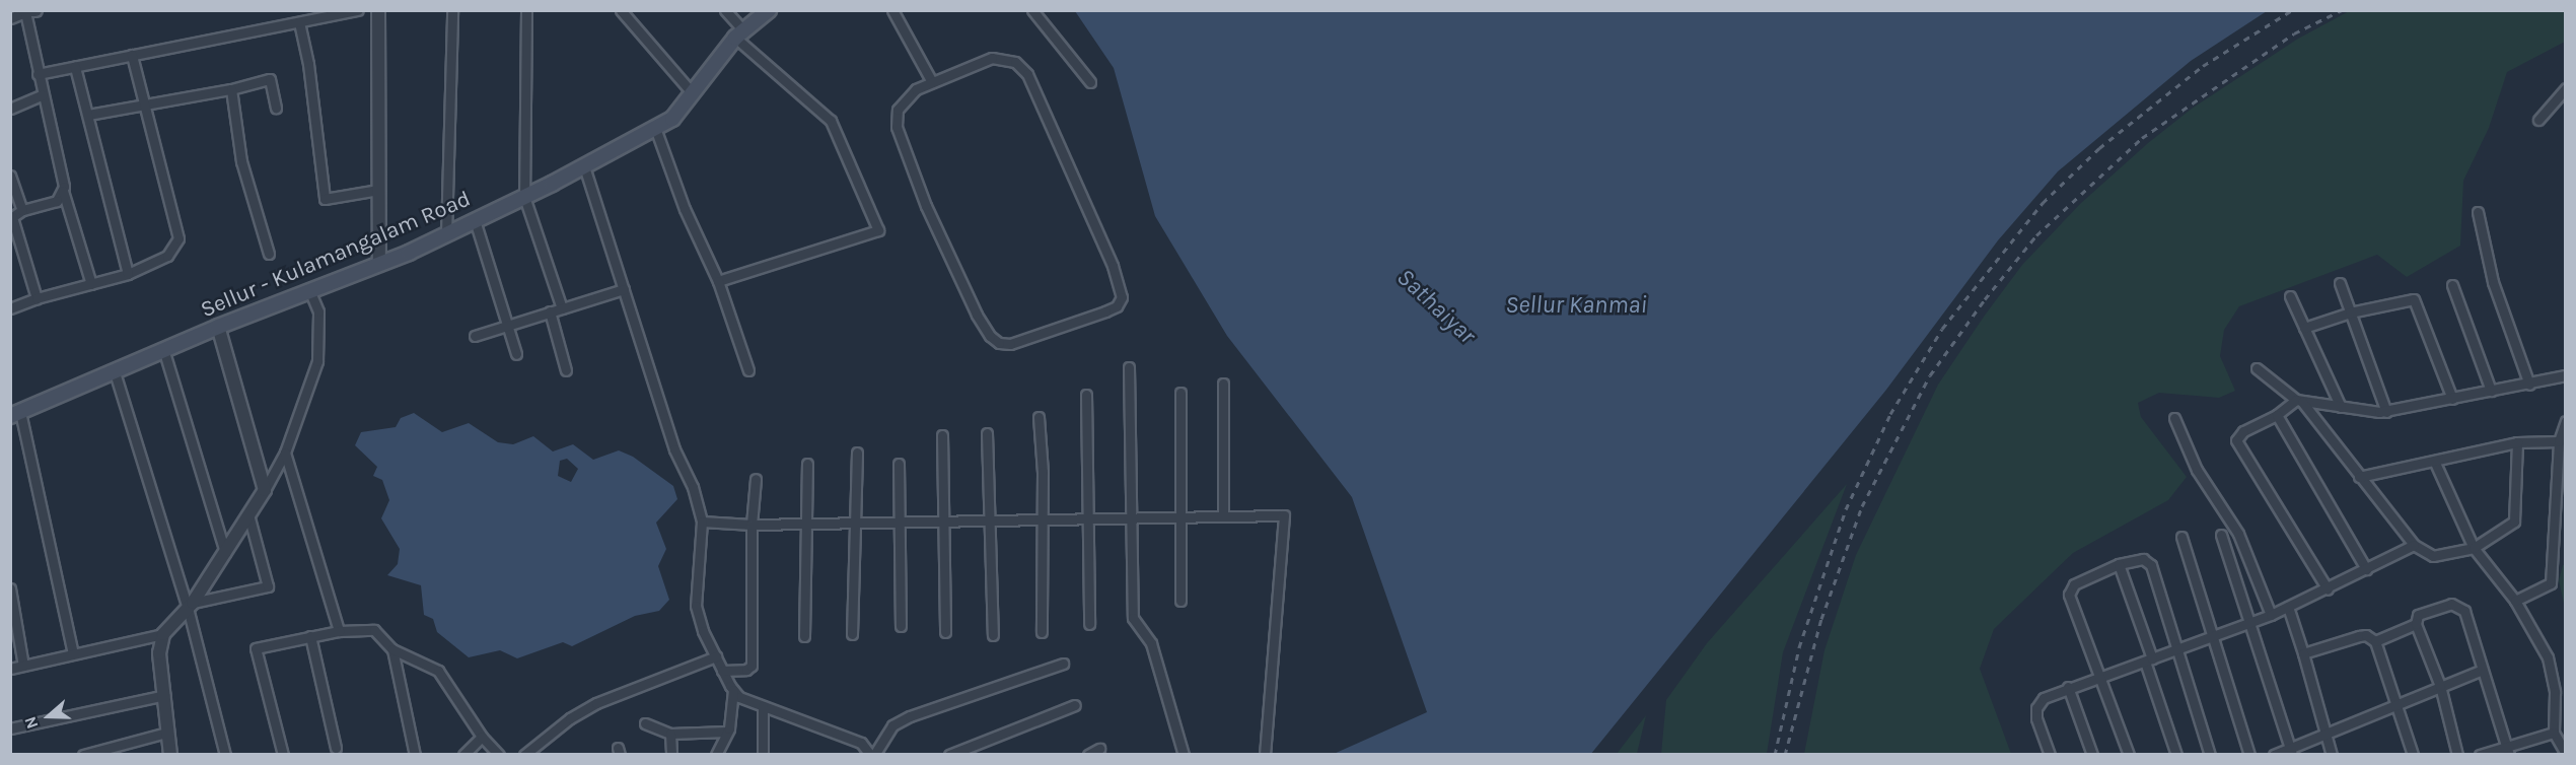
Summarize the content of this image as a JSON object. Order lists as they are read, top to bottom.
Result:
{
  "streets": {
    "main road": ["Sellur - Kulamangalam Road"]
  },
  "water": ["Sellur Kanmai", "Sathaiyar"],
  "north": "left"
}
